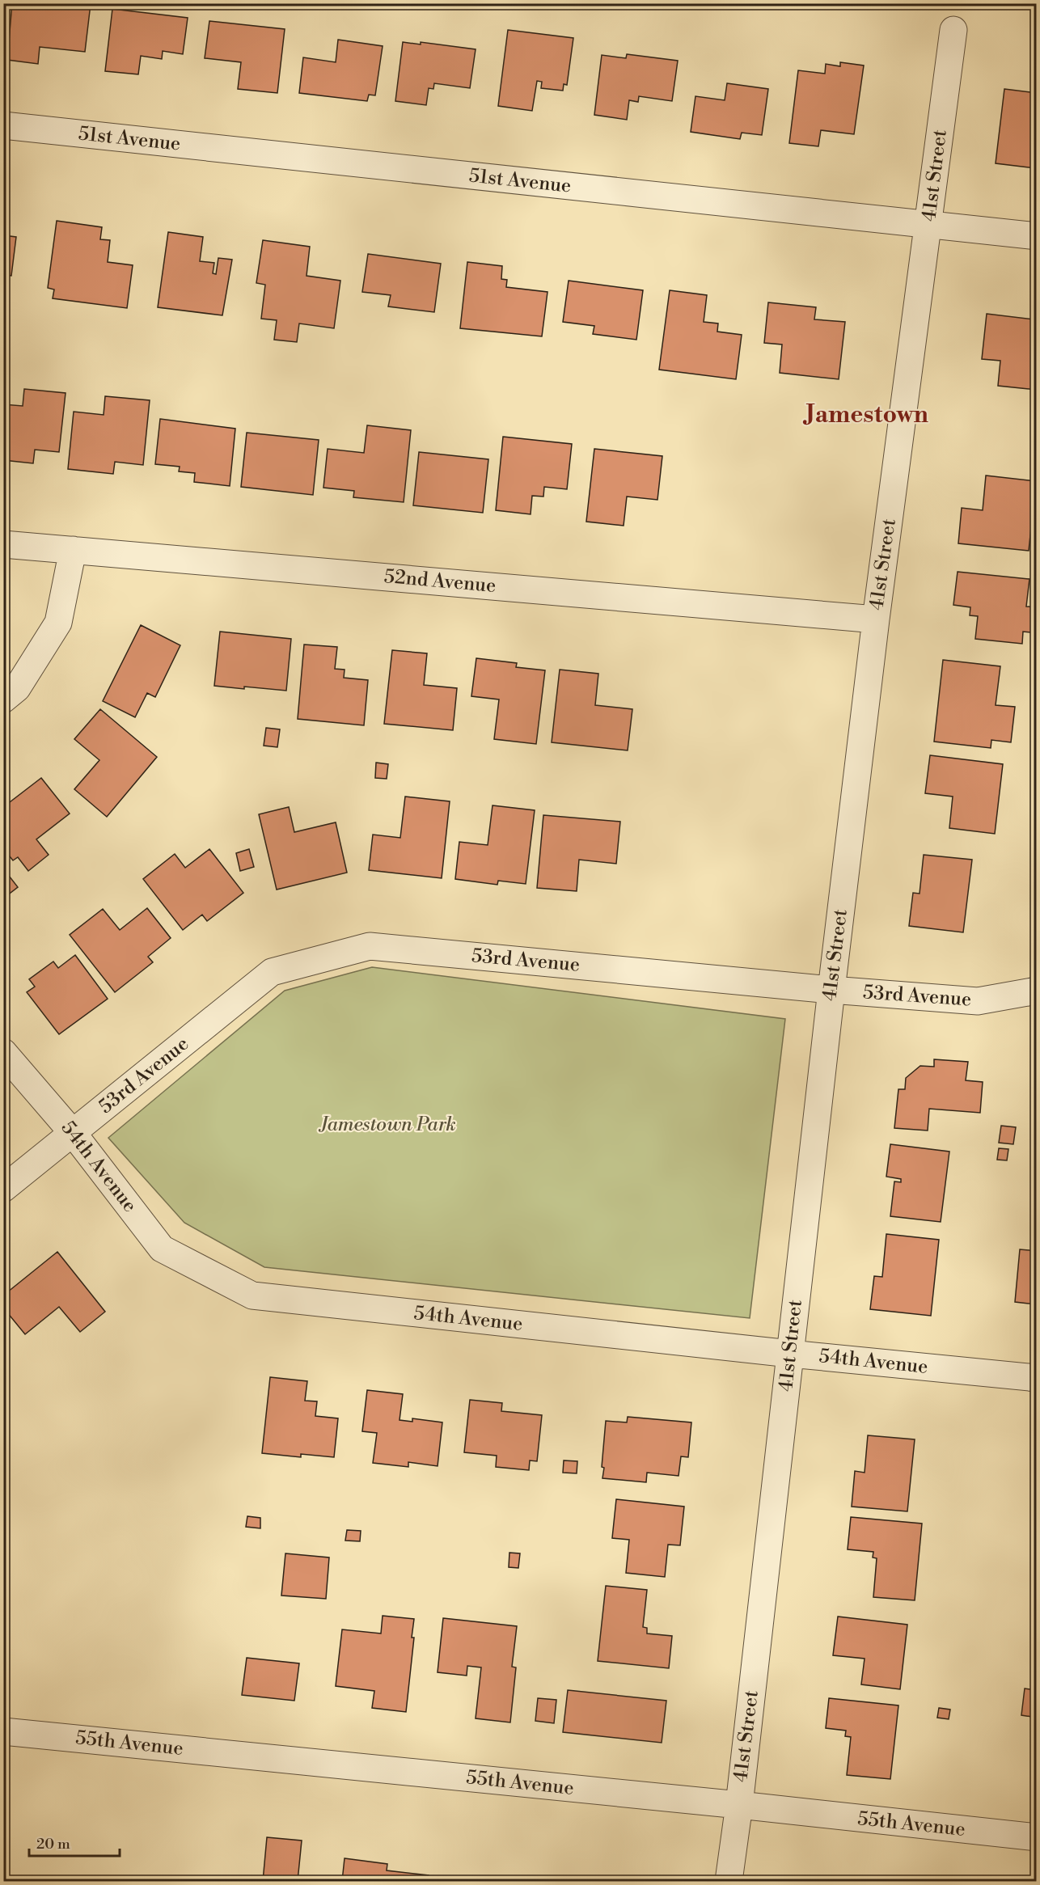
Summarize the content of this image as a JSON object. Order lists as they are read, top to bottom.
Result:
{
  "streets": {
    "street": [
      "51st Avenue",
      "41st Street",
      "52nd Avenue",
      "53rd Avenue",
      "54th Avenue",
      "55th Avenue"
    ]
  },
  "crossings": [
    ["51st Avenue", "41st Street"],
    ["41st Street", "52nd Avenue"],
    ["41st Street", "53rd Avenue"],
    ["41st Street", "54th Avenue"],
    ["41st Street", "55th Avenue"],
    ["53rd Avenue", "54th Avenue"]
  ],
  "districts": ["Jamestown"],
  "parks": ["Jamestown Park"],
  "scale_bar": "20 m"
}
